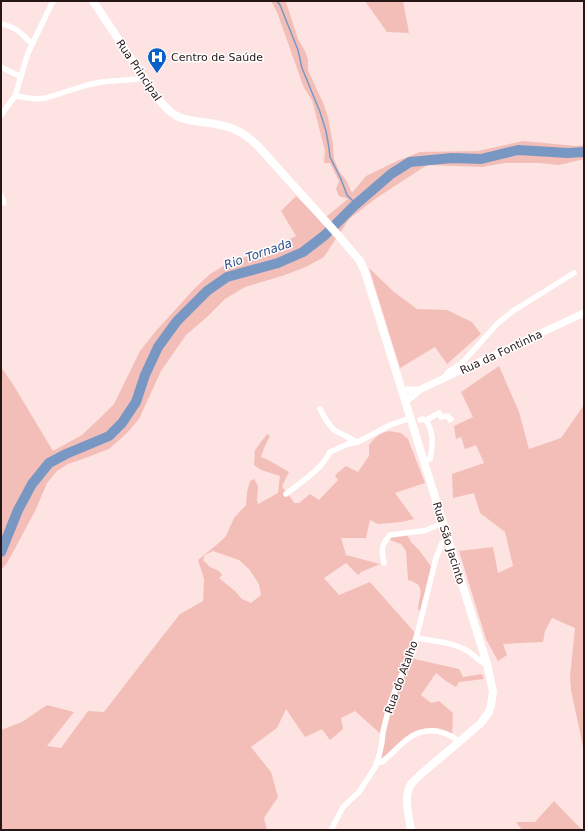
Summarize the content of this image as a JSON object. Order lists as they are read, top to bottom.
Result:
{
  "streets": {
    "main road": ["Rua Principal", "Rua São Jacinto"],
    "street": ["Rua da Fontinha", "Rua do Atalho"]
  },
  "crossings": [
    ["Rua Principal", "Rua São Jacinto"],
    ["Rua da Fontinha", "Rua São Jacinto"],
    ["Rua São Jacinto", "Rua do Atalho"]
  ],
  "water": ["Rio Tornada"],
  "places": {
    "hospital": ["Centro de Saúde"]
  }
}
